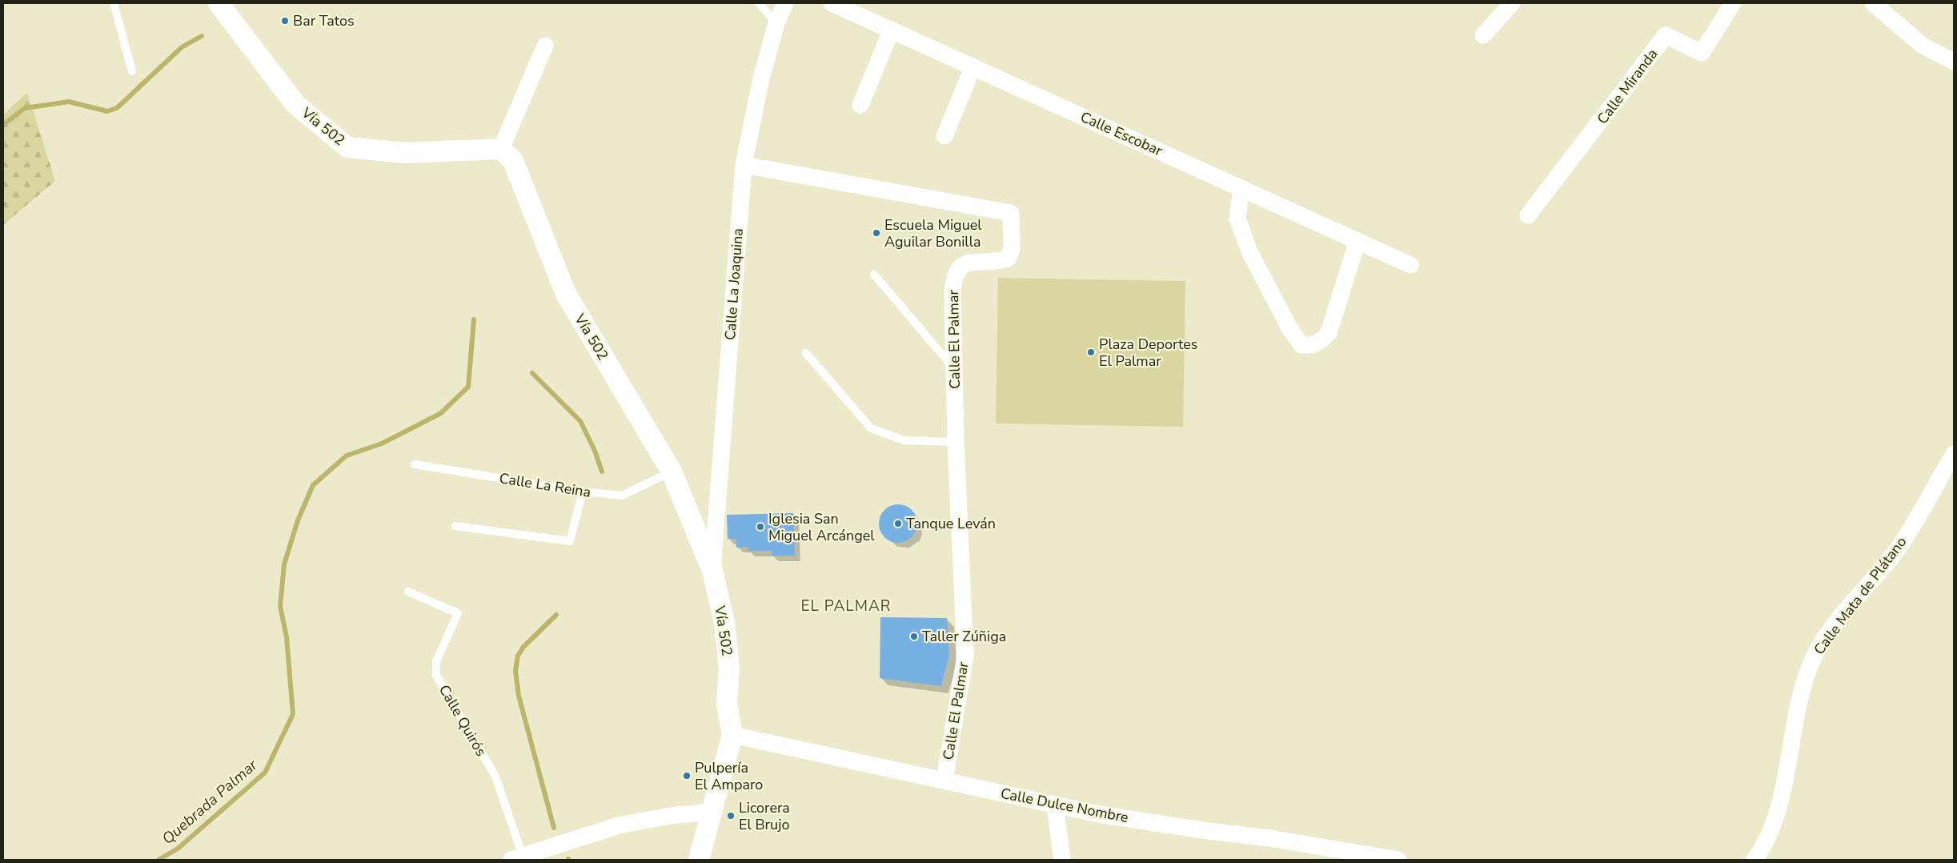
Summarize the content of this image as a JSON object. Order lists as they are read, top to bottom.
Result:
{
  "streets": {
    "street": [
      "Calle Miranda",
      "Vía 502",
      "Calle Escobar",
      "Calle La Joaquina",
      "Calle El Palmar",
      "Calle Mata de Plátano",
      "Calle Dulce Nombre"
    ],
    "lane": ["Calle La Reina", "Calle Quirós"]
  },
  "crossings": [
    ["Vía 502", "Calle La Joaquina"],
    ["Vía 502", "Calle La Reina"],
    ["Vía 502", "Calle Dulce Nombre"],
    ["Calle La Joaquina", "Calle El Palmar"],
    ["Calle El Palmar", "Calle Dulce Nombre"]
  ],
  "districts": ["EL PALMAR"],
  "water": ["Quebrada Palmar"],
  "places": [
    "Bar Tatos",
    "Escuela Miguel Aguilar Bonilla",
    "Plaza Deportes El Palmar",
    "Tanque Leván",
    "Iglesia San Miguel Arcángel",
    "Taller Zúñiga",
    "Pulpería El Amparo",
    "Licorera El Brujo"
  ]
}
